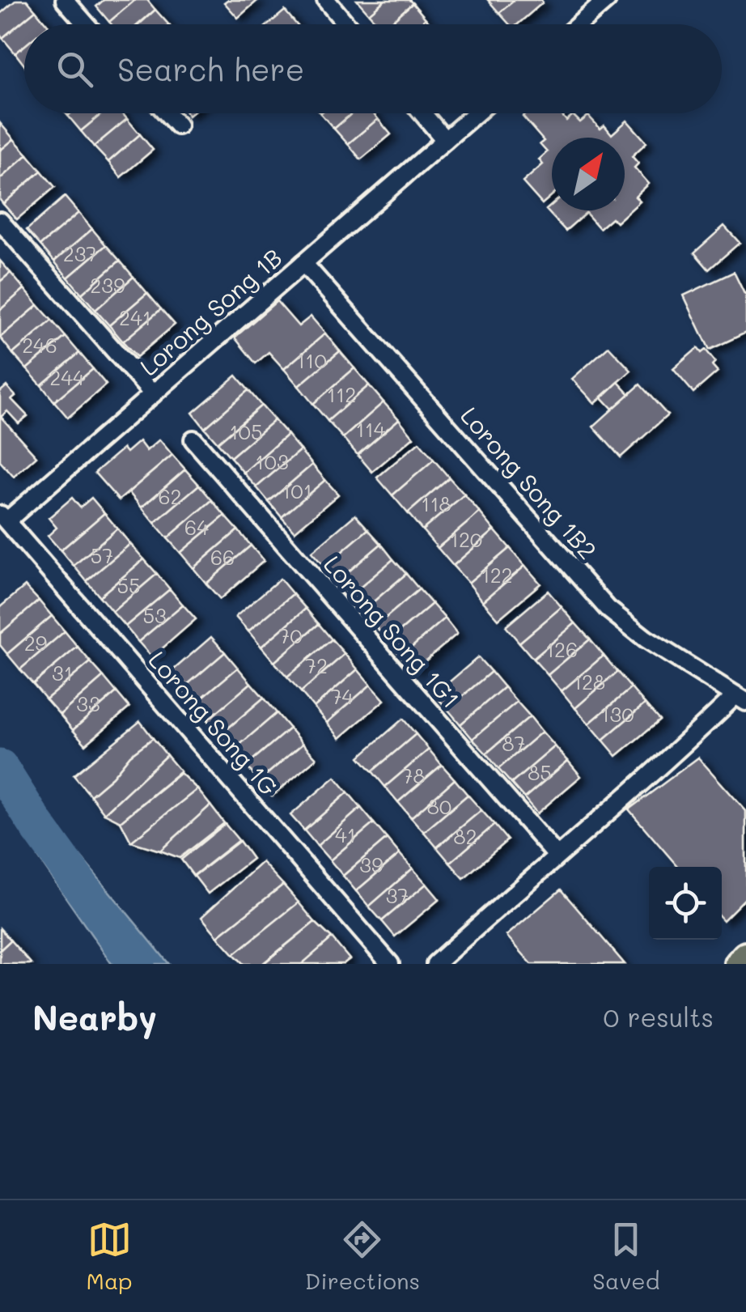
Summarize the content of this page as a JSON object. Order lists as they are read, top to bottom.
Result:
{
  "streets": {
    "street": [
      "Lorong Song 1B",
      "Lorong Song 1B2",
      "Lorong Song 1G1",
      "Lorong Song 1G"
    ]
  },
  "crossings": [
    ["Lorong Song 1B", "Lorong Song 1B2"],
    ["Lorong Song 1B", "Lorong Song 1G"]
  ],
  "house_numbers": [
    "237",
    "239",
    "241",
    "246",
    "110",
    "244",
    "112",
    "114",
    "105",
    "103",
    "101",
    "62",
    "118",
    "64",
    "120",
    "57",
    "66",
    "122",
    "55",
    "53",
    "70",
    "29",
    "126",
    "72",
    "31",
    "128",
    "74",
    "33",
    "130",
    "87",
    "85",
    "78",
    "80",
    "41",
    "82",
    "39",
    "37"
  ],
  "north": "top right",
  "page": {
    "search": "Search here",
    "heading": ["Nearby", "0 results"],
    "nav": ["Map", "Directions", "Saved"]
  }
}
